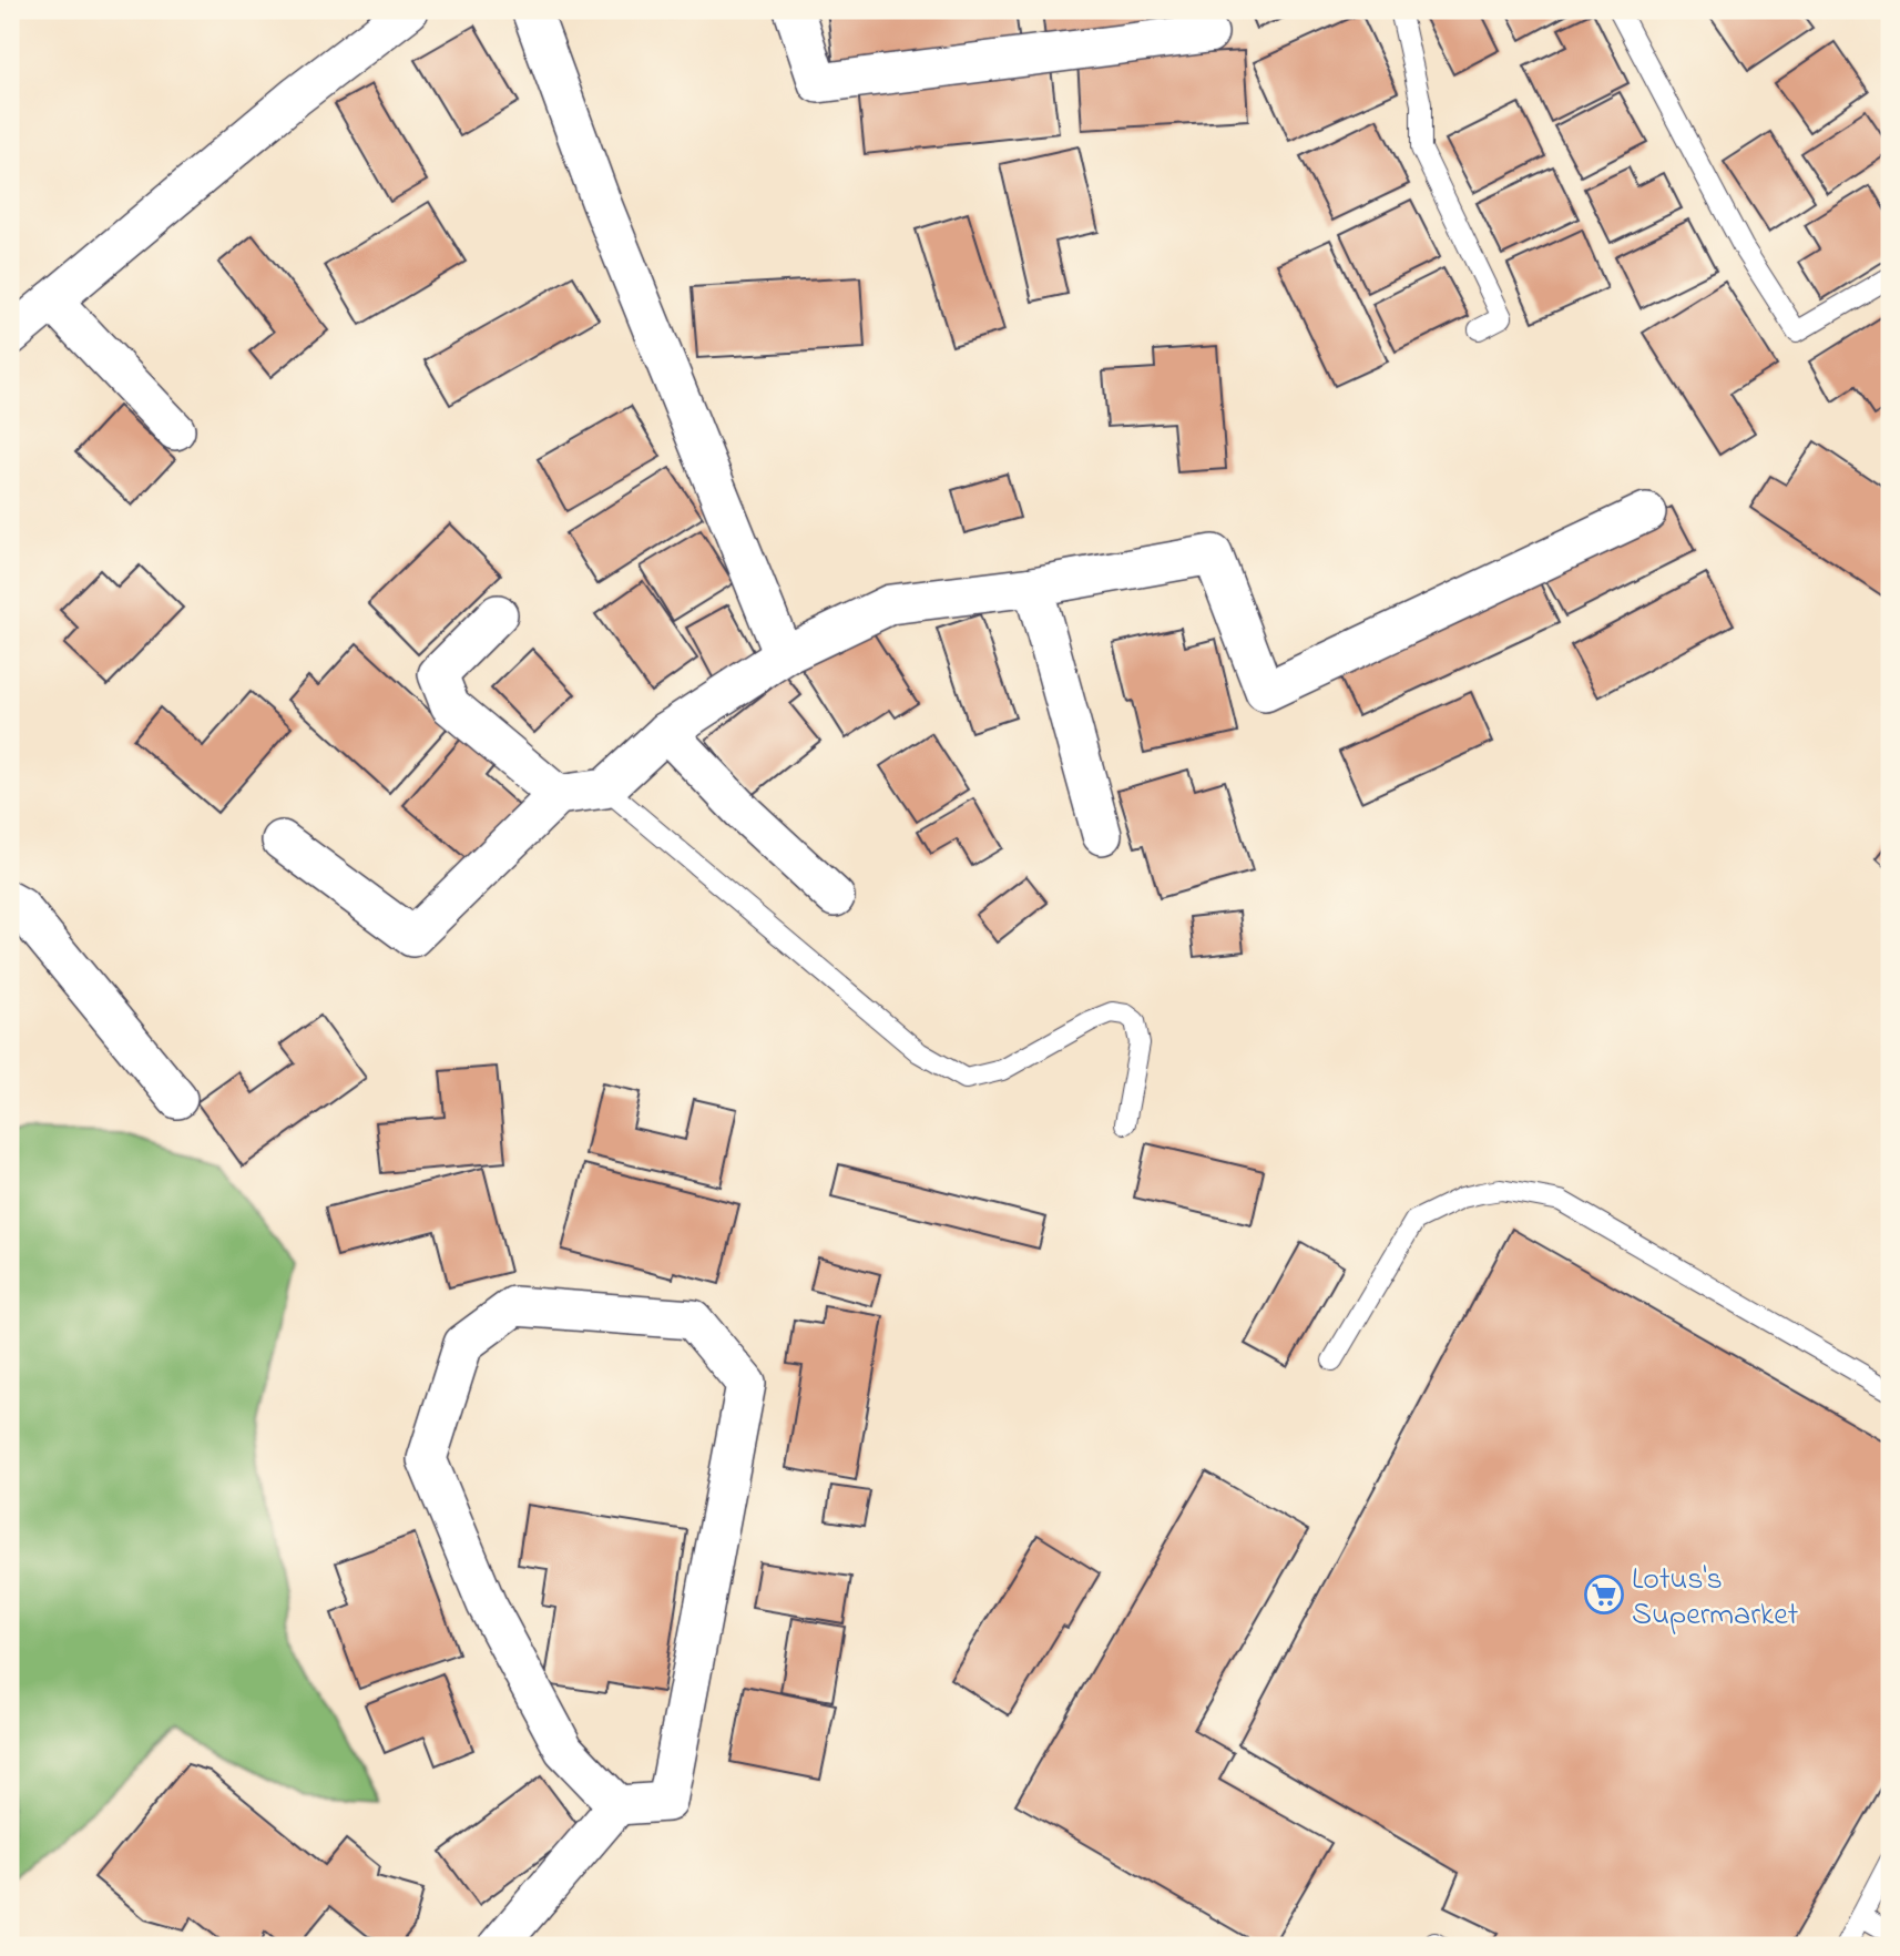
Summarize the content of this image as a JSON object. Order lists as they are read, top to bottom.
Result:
{
  "places": {
    "supermarket": ["Lotus's Supermarket"]
  }
}
